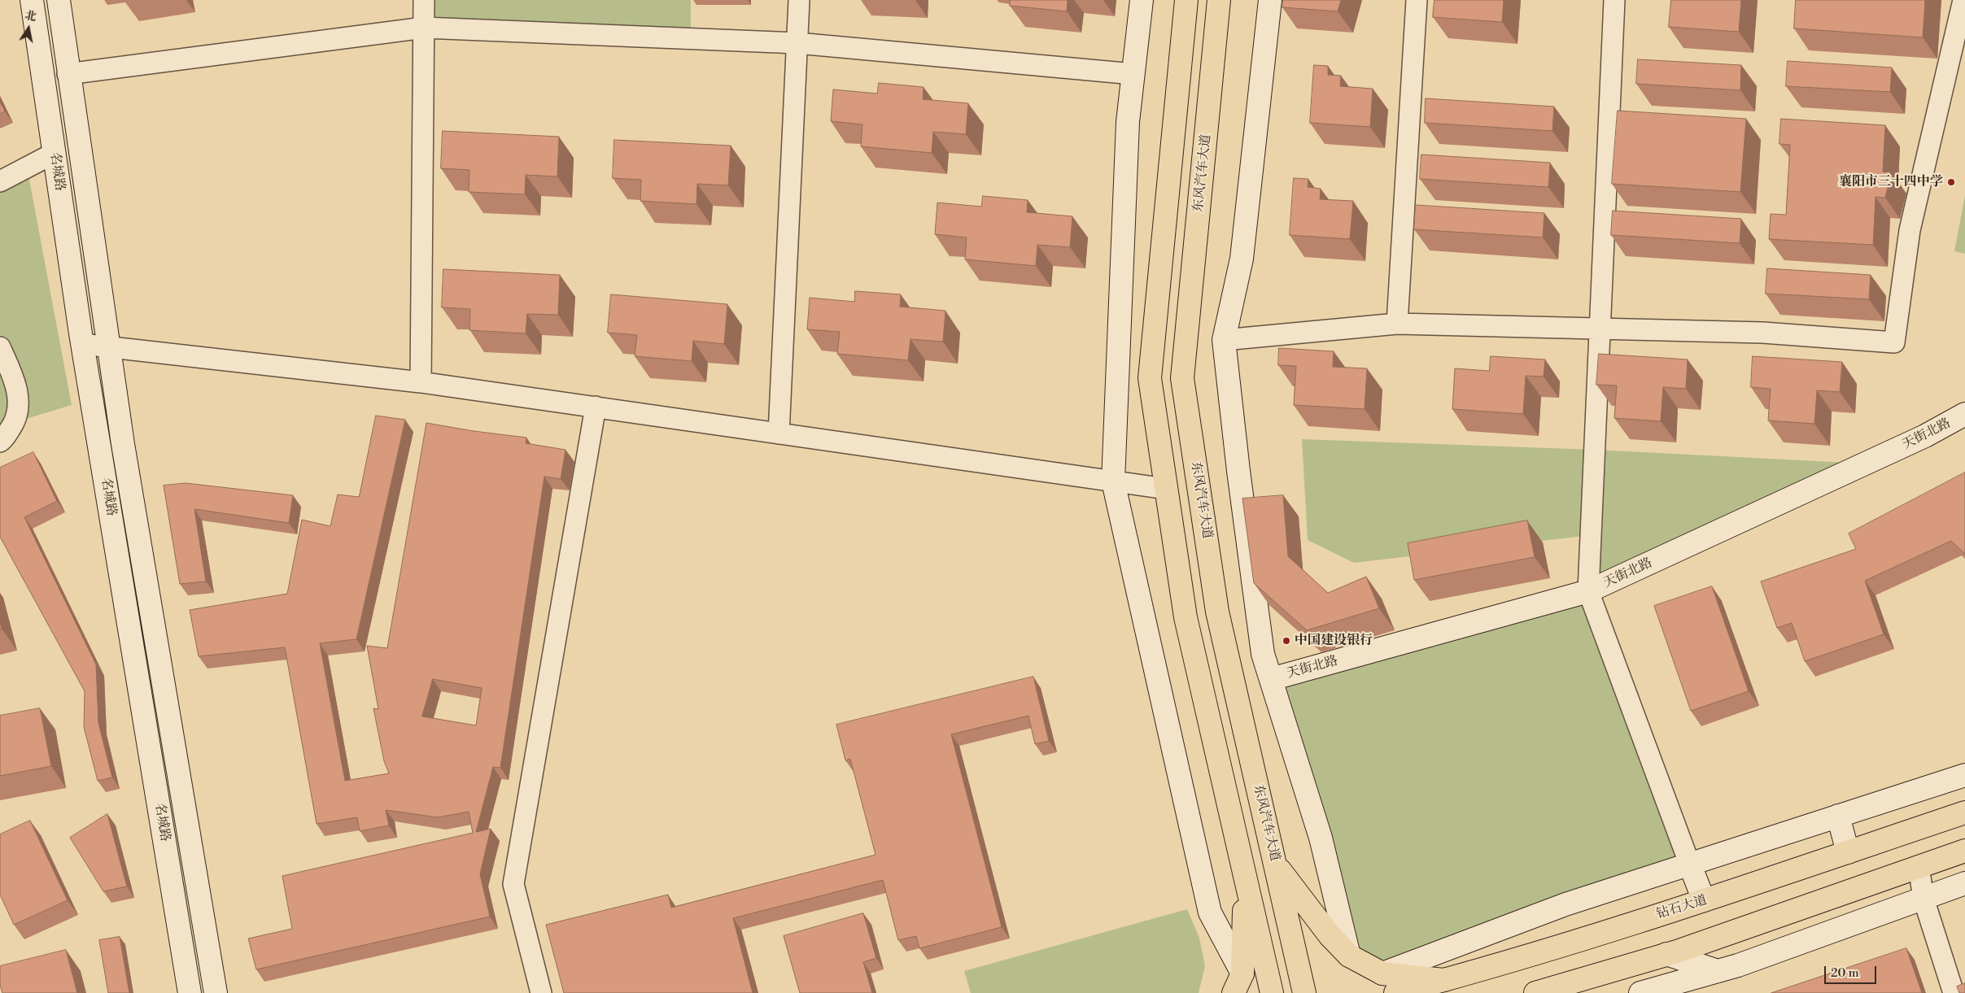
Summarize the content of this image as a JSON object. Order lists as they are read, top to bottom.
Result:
{
  "streets": {
    "main road": ["东风汽车大道", "钻石大道"],
    "street": ["名城路", "天街北路"]
  },
  "places": ["襄阳市三十四中学", "中国建设银行"],
  "scale_bar": "20 m",
  "north": "top"
}
